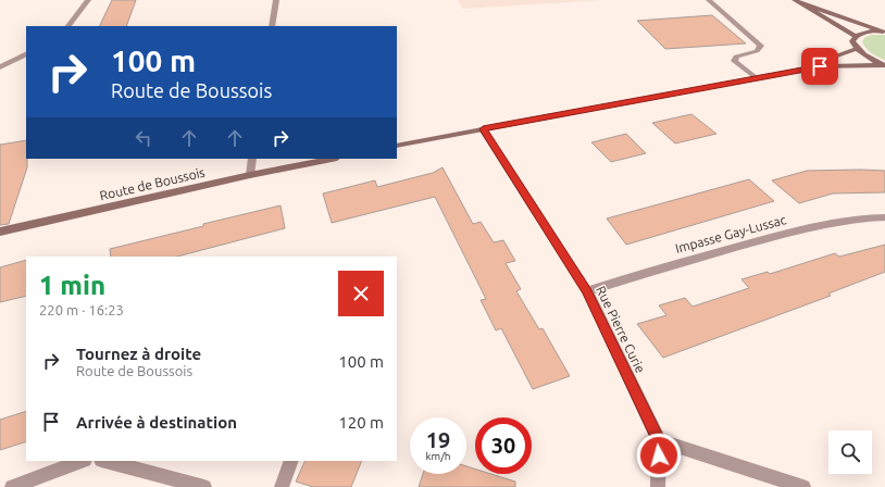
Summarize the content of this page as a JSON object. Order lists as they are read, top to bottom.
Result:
{
  "streets": {
    "street": ["Route de Boussois", "Impasse Gay-Lussac", "Rue Pierre Curie"]
  },
  "crossings": [
    ["Impasse Gay-Lussac", "Rue Pierre Curie"]
  ],
  "page": {
    "turn": ["100 m", "Route de Boussois"],
    "heading": ["1 min", "220 m · 16:23"],
    "list": [
      {
        "name": "Tournez à droite",
        "note": "Route de Boussois",
        "value": "100 m"
      },
      {
        "name": "Arrivée à destination",
        "value": "120 m"
      }
    ],
    "speed": "19 km/h",
    "limit": "30"
  }
}
